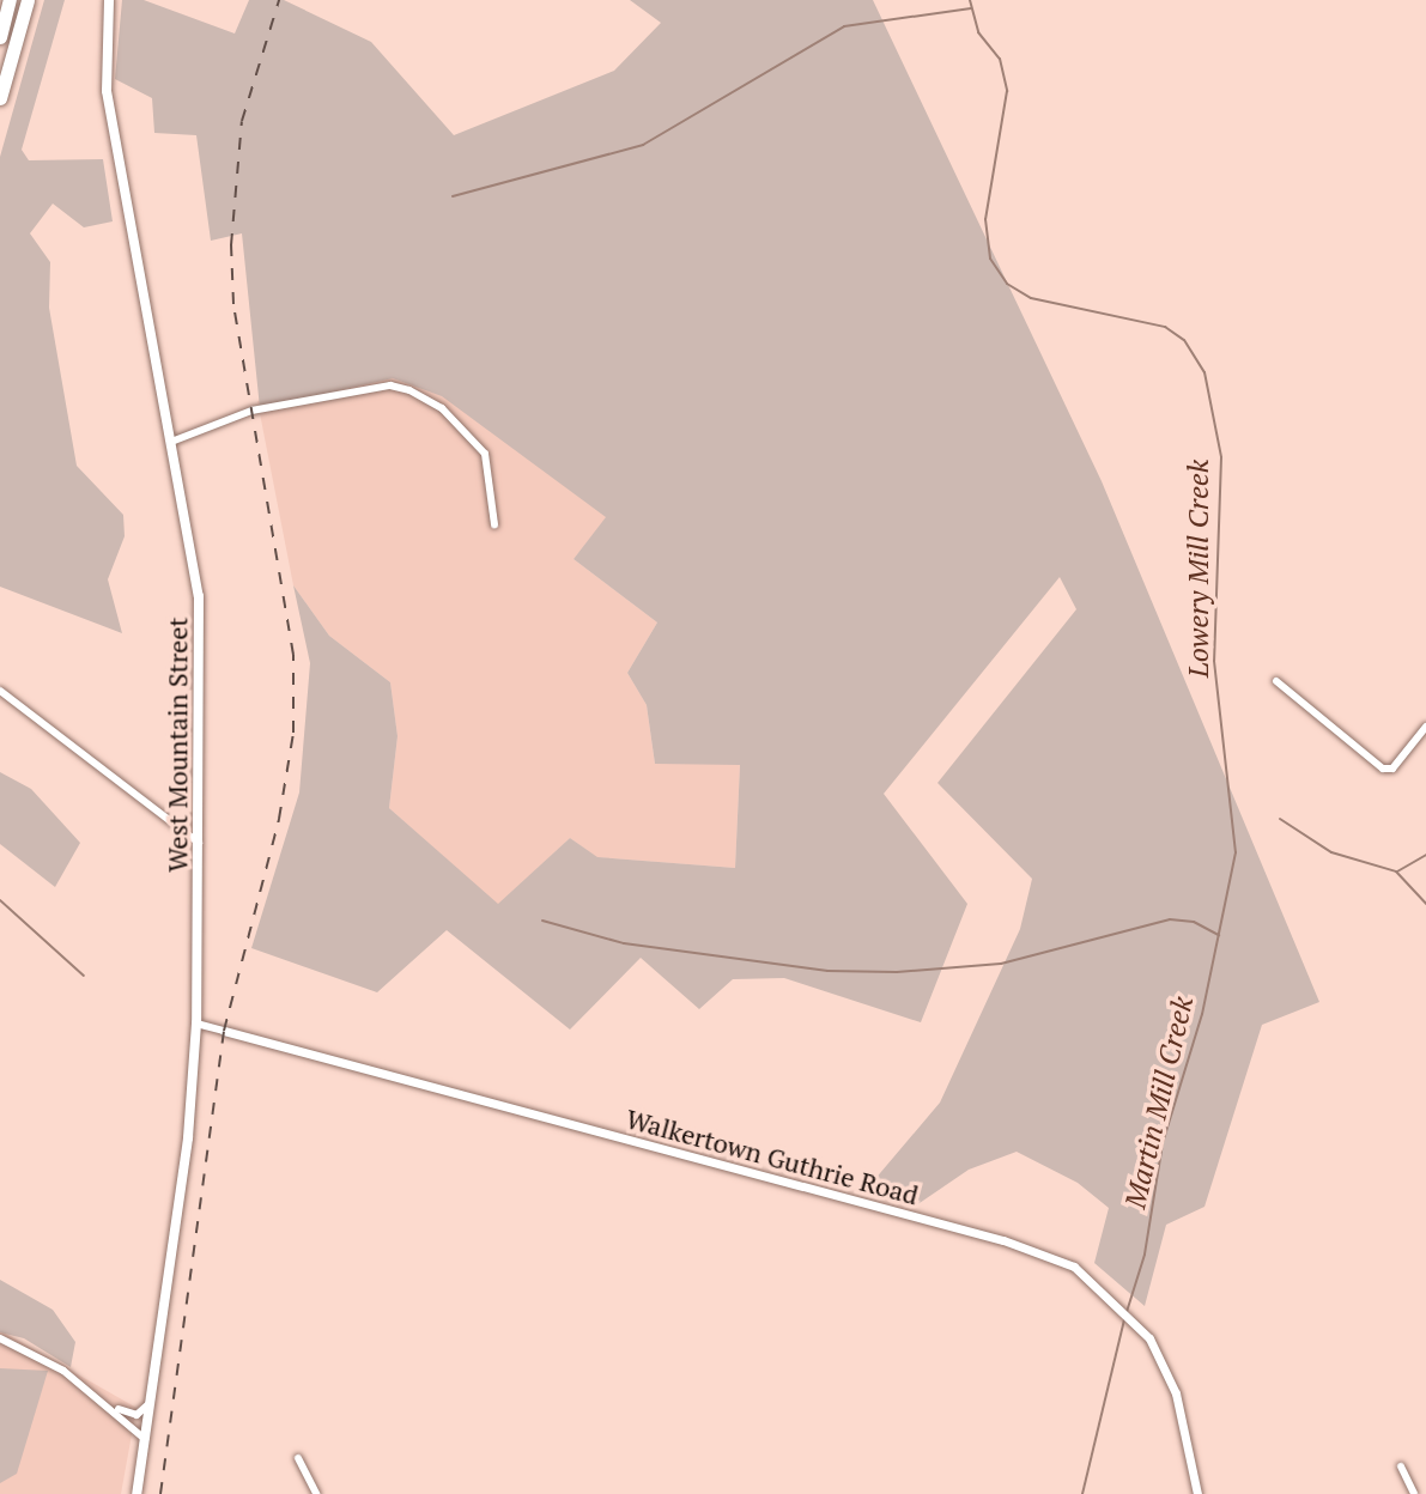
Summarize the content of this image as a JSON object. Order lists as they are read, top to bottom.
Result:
{
  "streets": {
    "main road": ["West Mountain Street"],
    "street": ["Walkertown Guthrie Road"]
  },
  "crossings": [
    ["West Mountain Street", "Walkertown Guthrie Road"]
  ],
  "water": ["Lowery Mill Creek", "Martin Mill Creek"]
}
